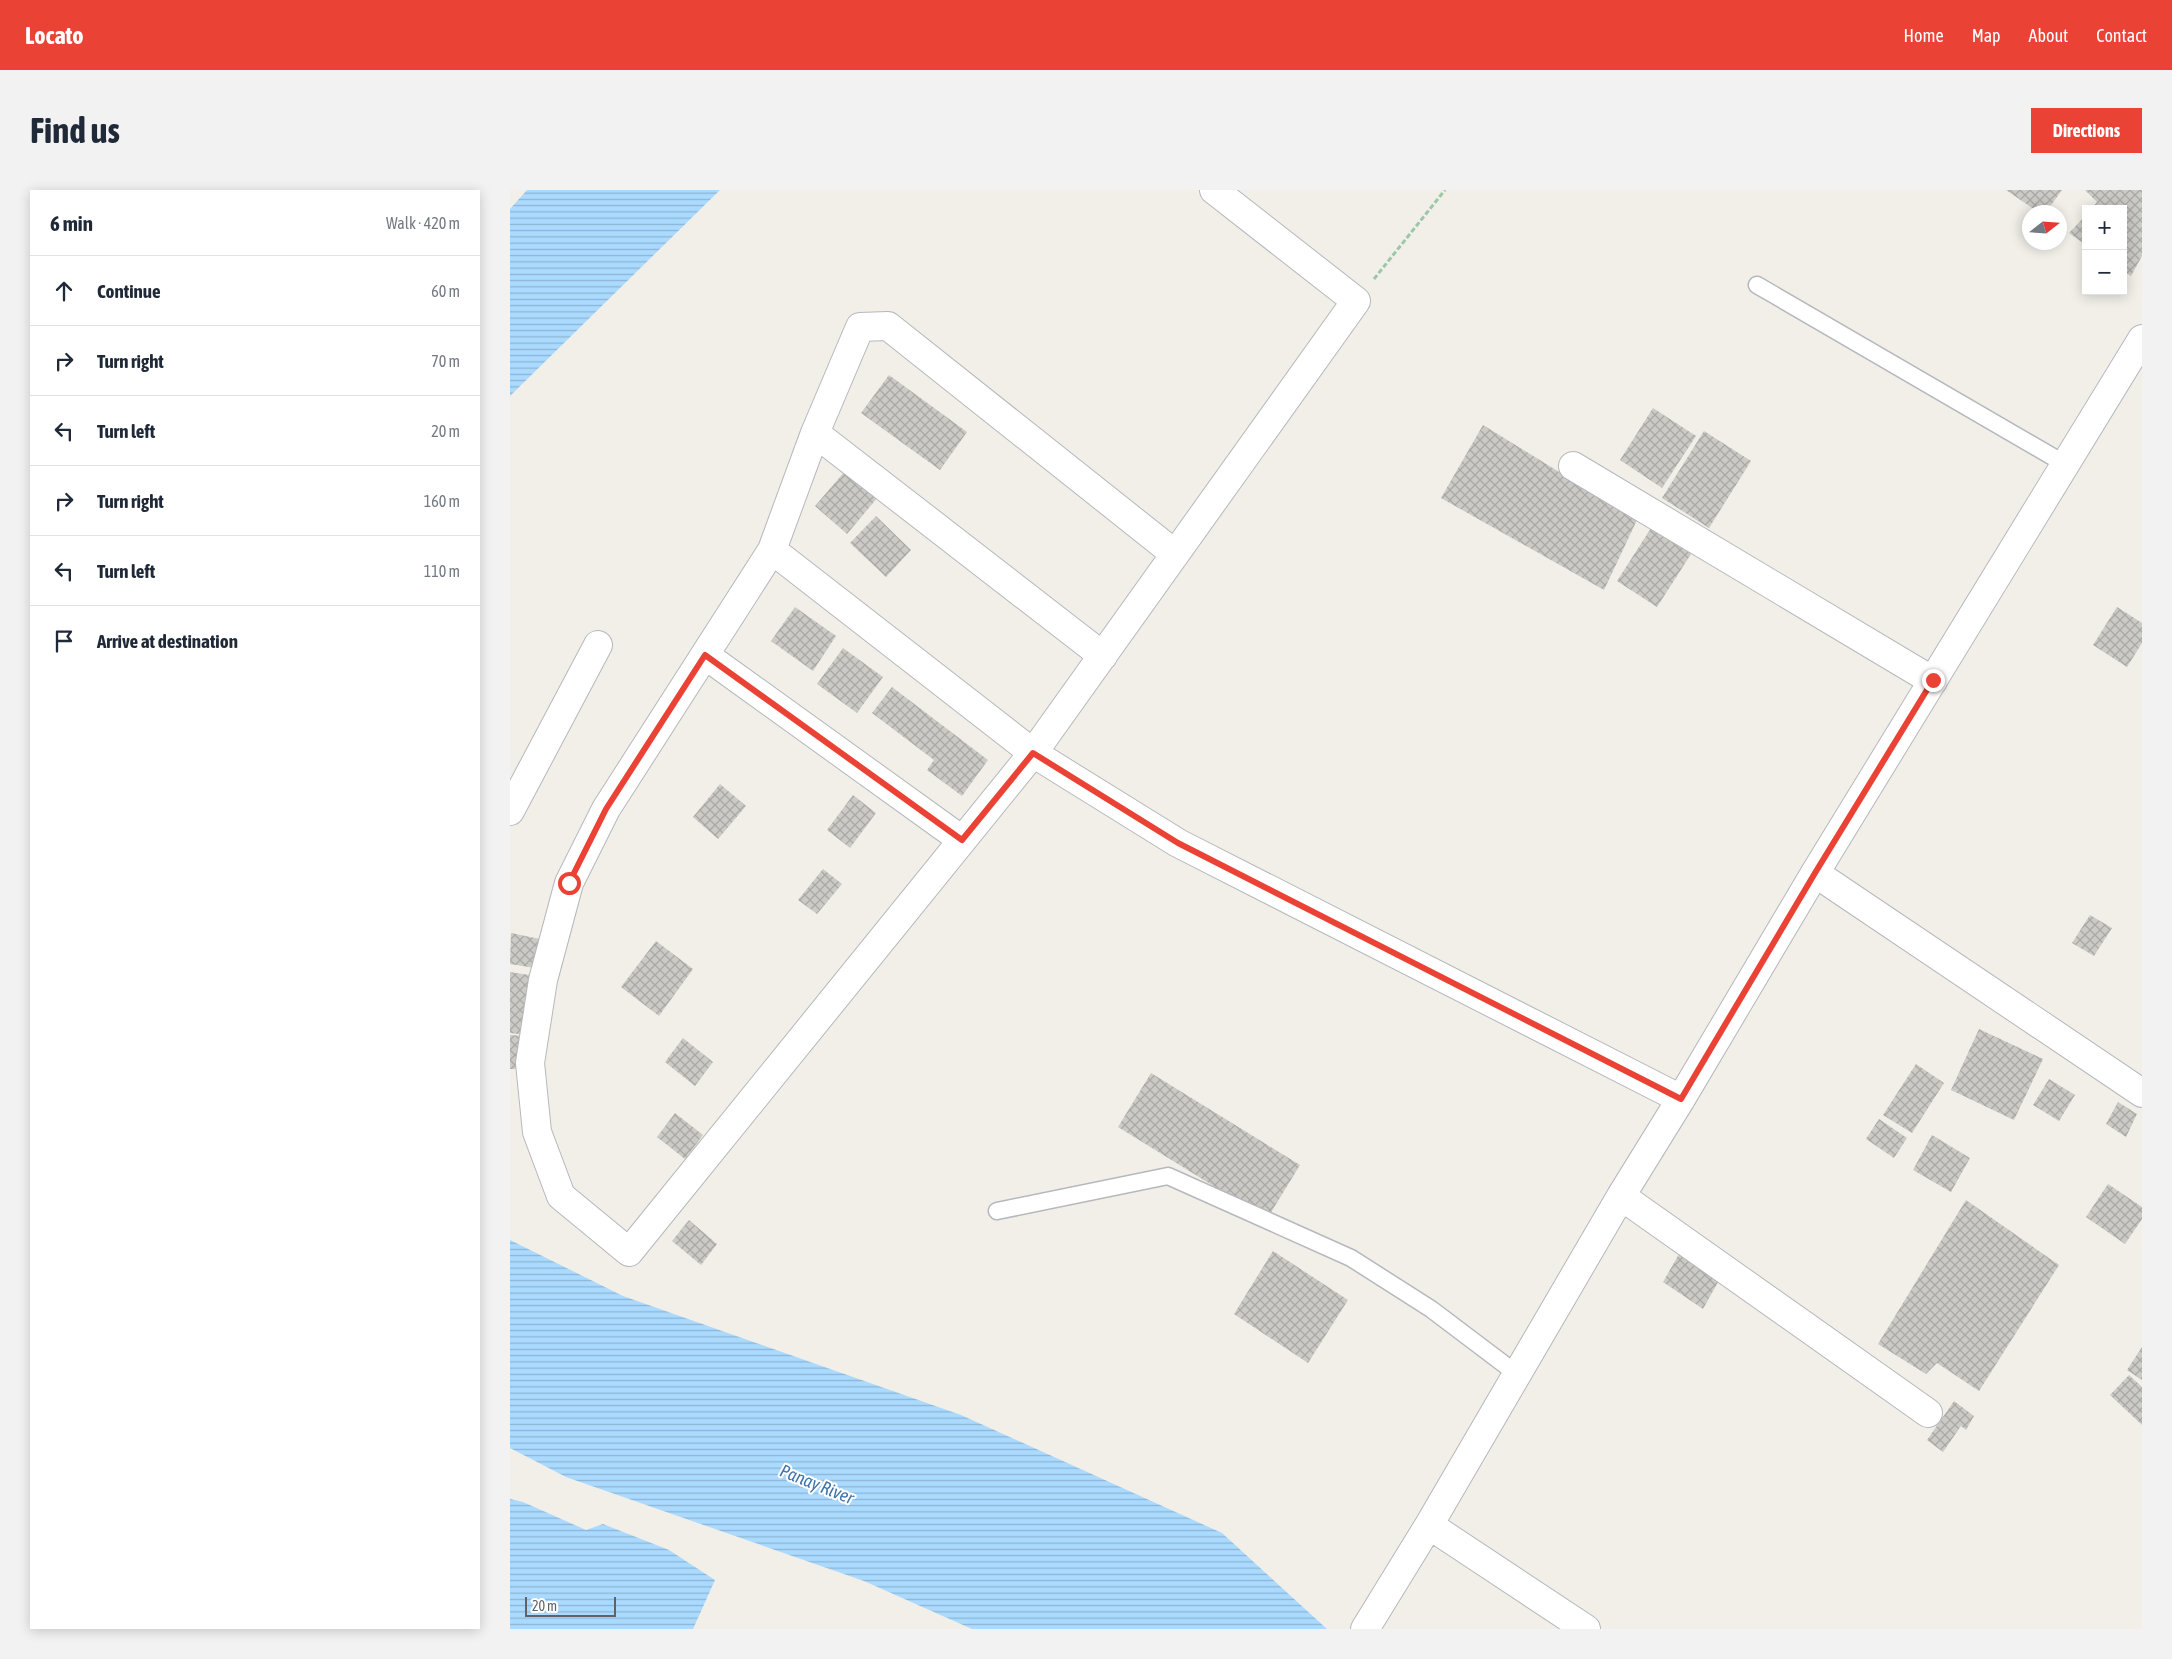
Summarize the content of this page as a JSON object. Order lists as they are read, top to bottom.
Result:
{
  "water": ["Panay River"],
  "scale_bar": "20 m",
  "north": "right",
  "page": {
    "header": "Locato",
    "nav": [
      "Home",
      "Map",
      "About",
      "Contact"
    ],
    "buttons": "Directions",
    "title": "Find us",
    "heading": ["6 min", "Walk · 420 m"],
    "map_buttons": ["+", "−"],
    "list": [
      ["Continue", "60 m"],
      ["Turn right", "70 m"],
      ["Turn left", "20 m"],
      ["Turn right", "160 m"],
      ["Turn left", "110 m"],
      "Arrive at destination"
    ],
    "scale": "20 m"
  }
}
